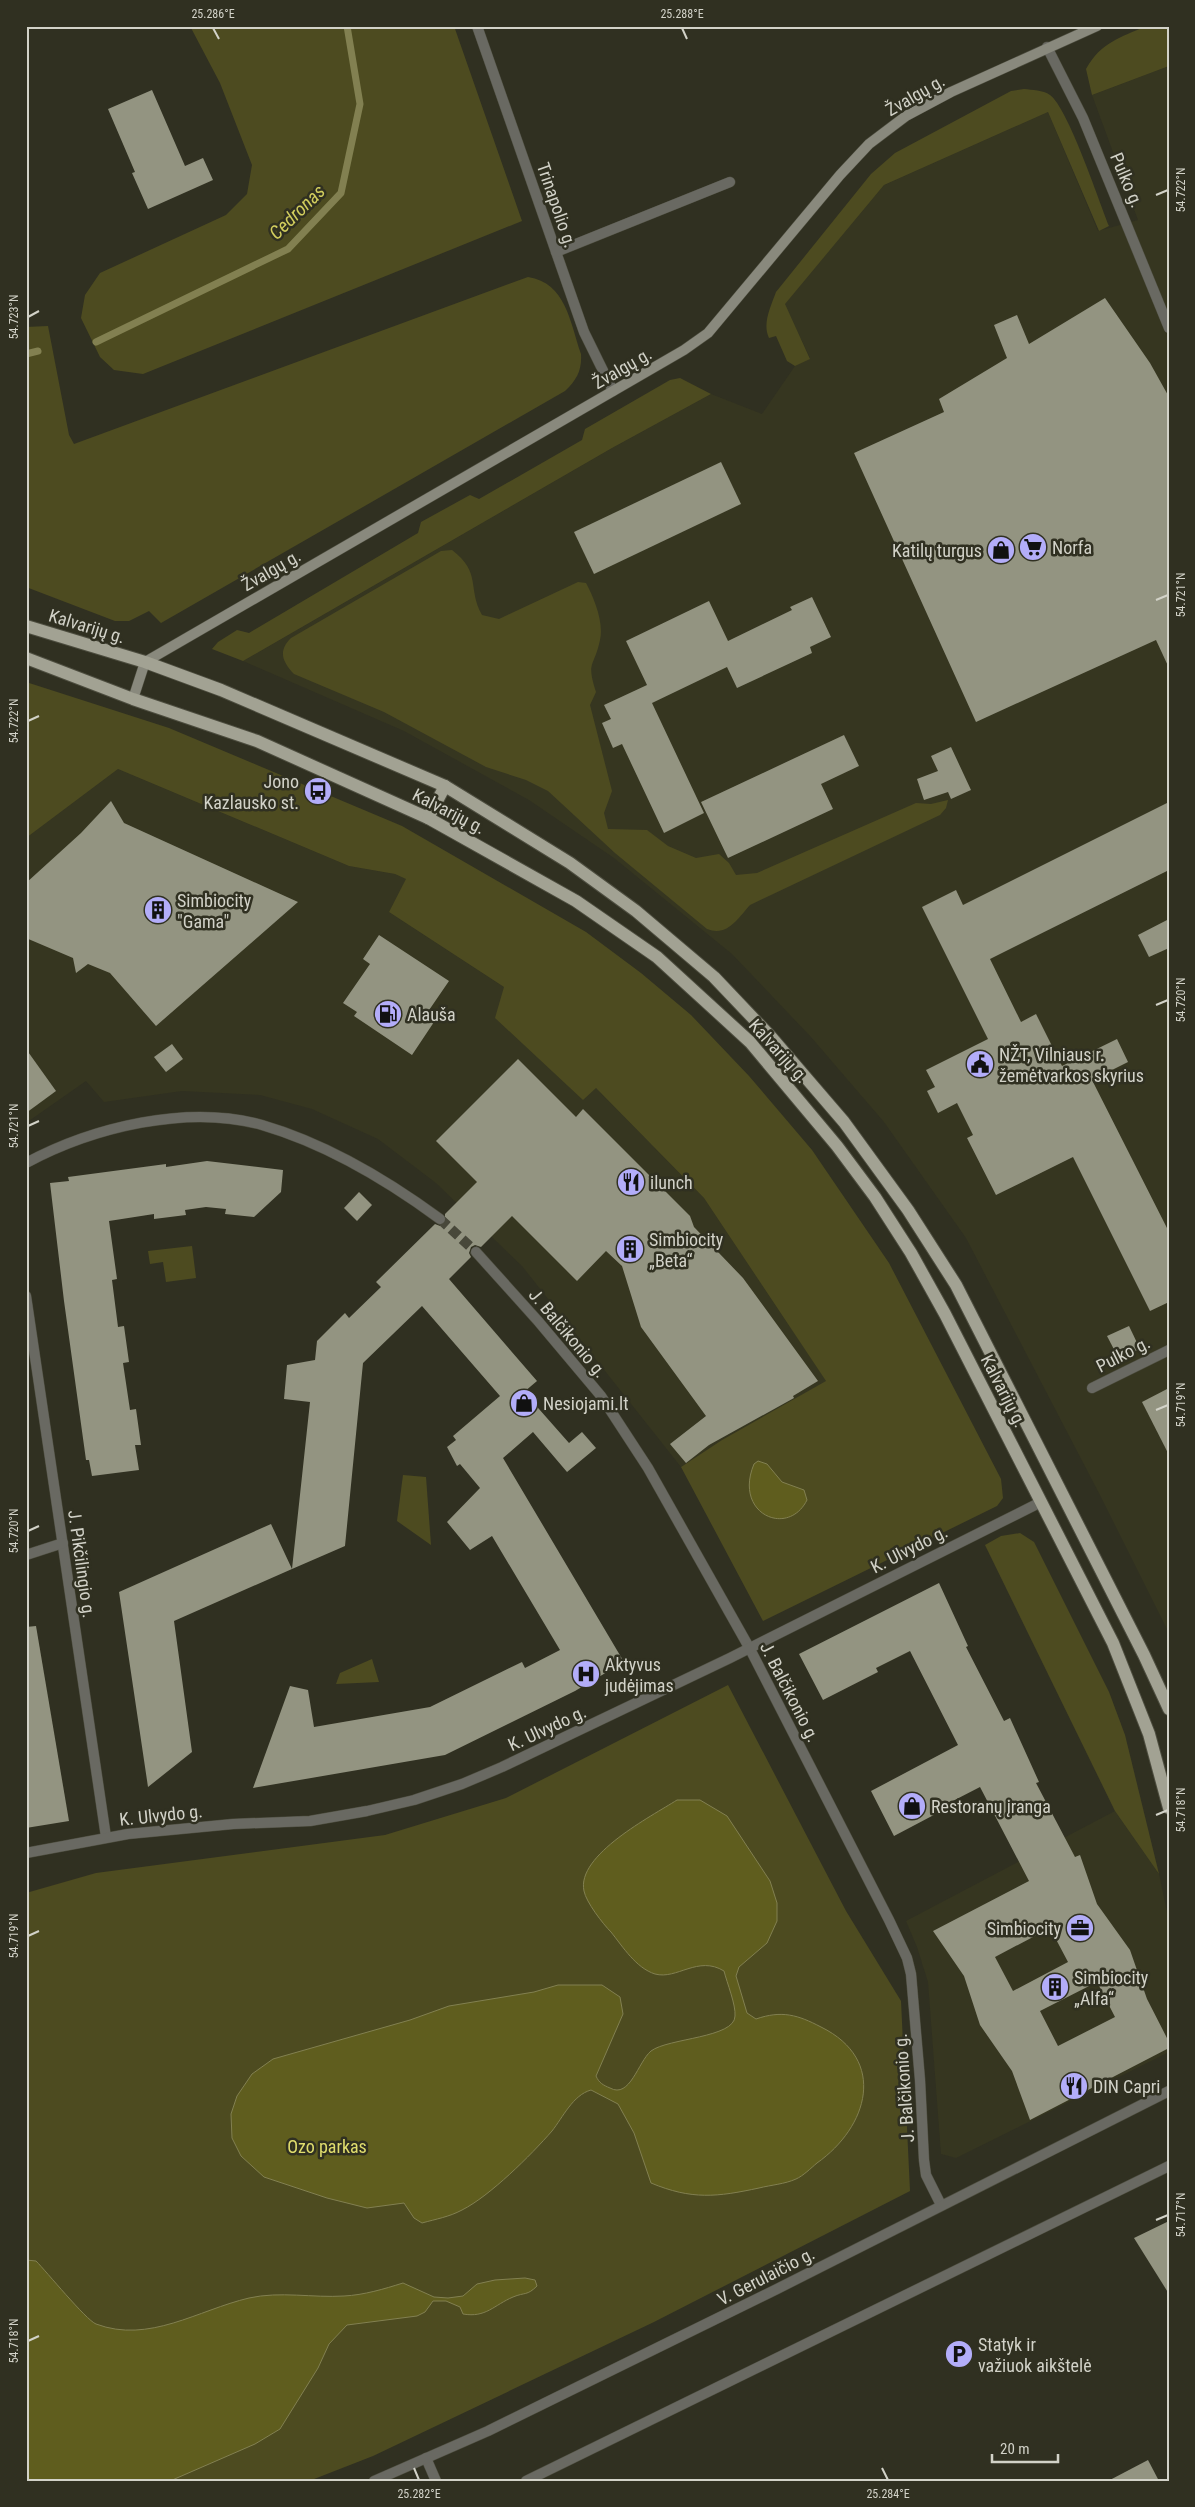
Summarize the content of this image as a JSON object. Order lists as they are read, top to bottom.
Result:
{
  "streets": {
    "main road": ["Žvalgų g.", "Kalvarijų g."],
    "street": [
      "Pulko g.",
      "Trinapolio g.",
      "J. Balčikonio g.",
      "K. Ulvydo g.",
      "J. Pikčilingio g.",
      "V. Gerulaičio g."
    ]
  },
  "crossings": [
    ["Žvalgų g.", "Pulko g."],
    ["Žvalgų g.", "Trinapolio g."],
    ["Žvalgų g.", "Kalvarijų g."],
    ["Kalvarijų g.", "K. Ulvydo g."],
    ["J. Balčikonio g.", "K. Ulvydo g."],
    ["J. Balčikonio g.", "V. Gerulaičio g."],
    ["K. Ulvydo g.", "J. Pikčilingio g."]
  ],
  "water": ["Cedronas"],
  "parks": ["Ozo parkas"],
  "places": {
    "supermarket": ["Norfa"],
    "shop": ["Katilų turgus", "Nesiojami.lt", "Restoranų įranga"],
    "bus stop": ["Jono Kazlausko st."],
    "building": ["Simbiocity \"Gama\"", "Simbiocity „Beta“", "Simbiocity „Alfa“"],
    "fuel station": ["Alauša"],
    "public building": ["NŽT, Vilniaus r. žemėtvarkos skyrius"],
    "restaurant": ["ilunch", "DIN Capri"],
    "hospital": ["Aktyvus judėjimas"],
    "office": ["Simbiocity"],
    "parking": ["Statyk ir važiuok aikštelė"]
  },
  "scale_bar": "20 m",
  "coordinates": [
    "25.286°E",
    "25.288°E",
    "54.722°N",
    "54.723°N",
    "54.721°N",
    "54.720°N",
    "54.719°N",
    "54.718°N",
    "54.717°N",
    "25.282°E",
    "25.284°E"
  ]
}
